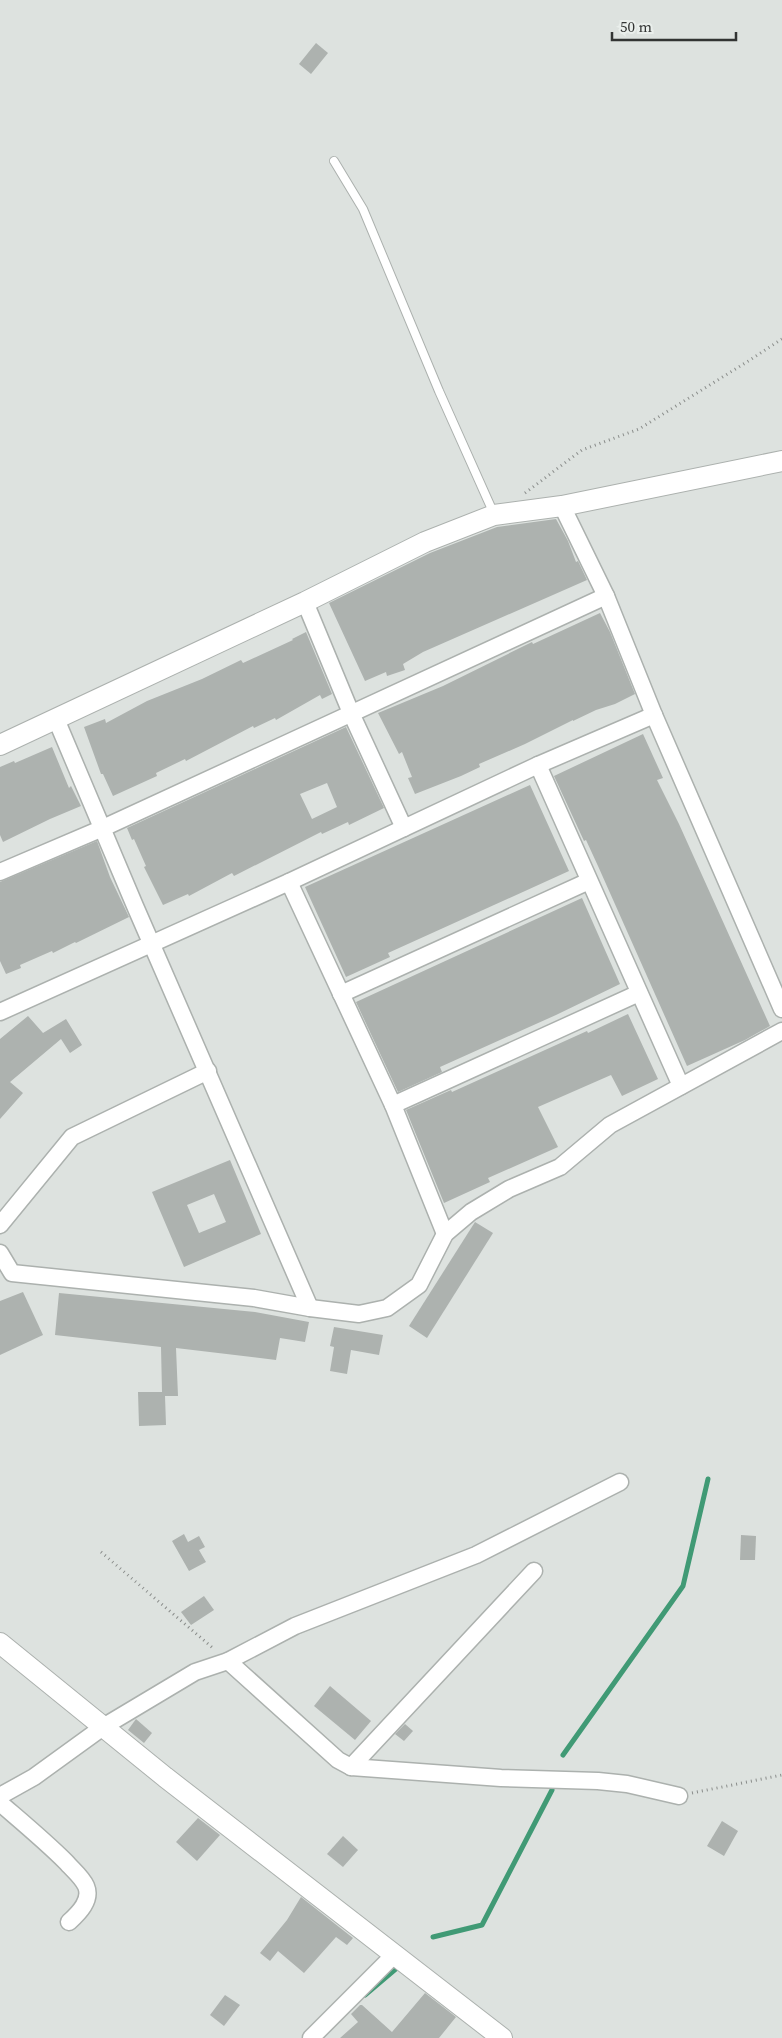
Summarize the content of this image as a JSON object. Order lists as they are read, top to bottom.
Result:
{
  "scale_bar": "50 m"
}
